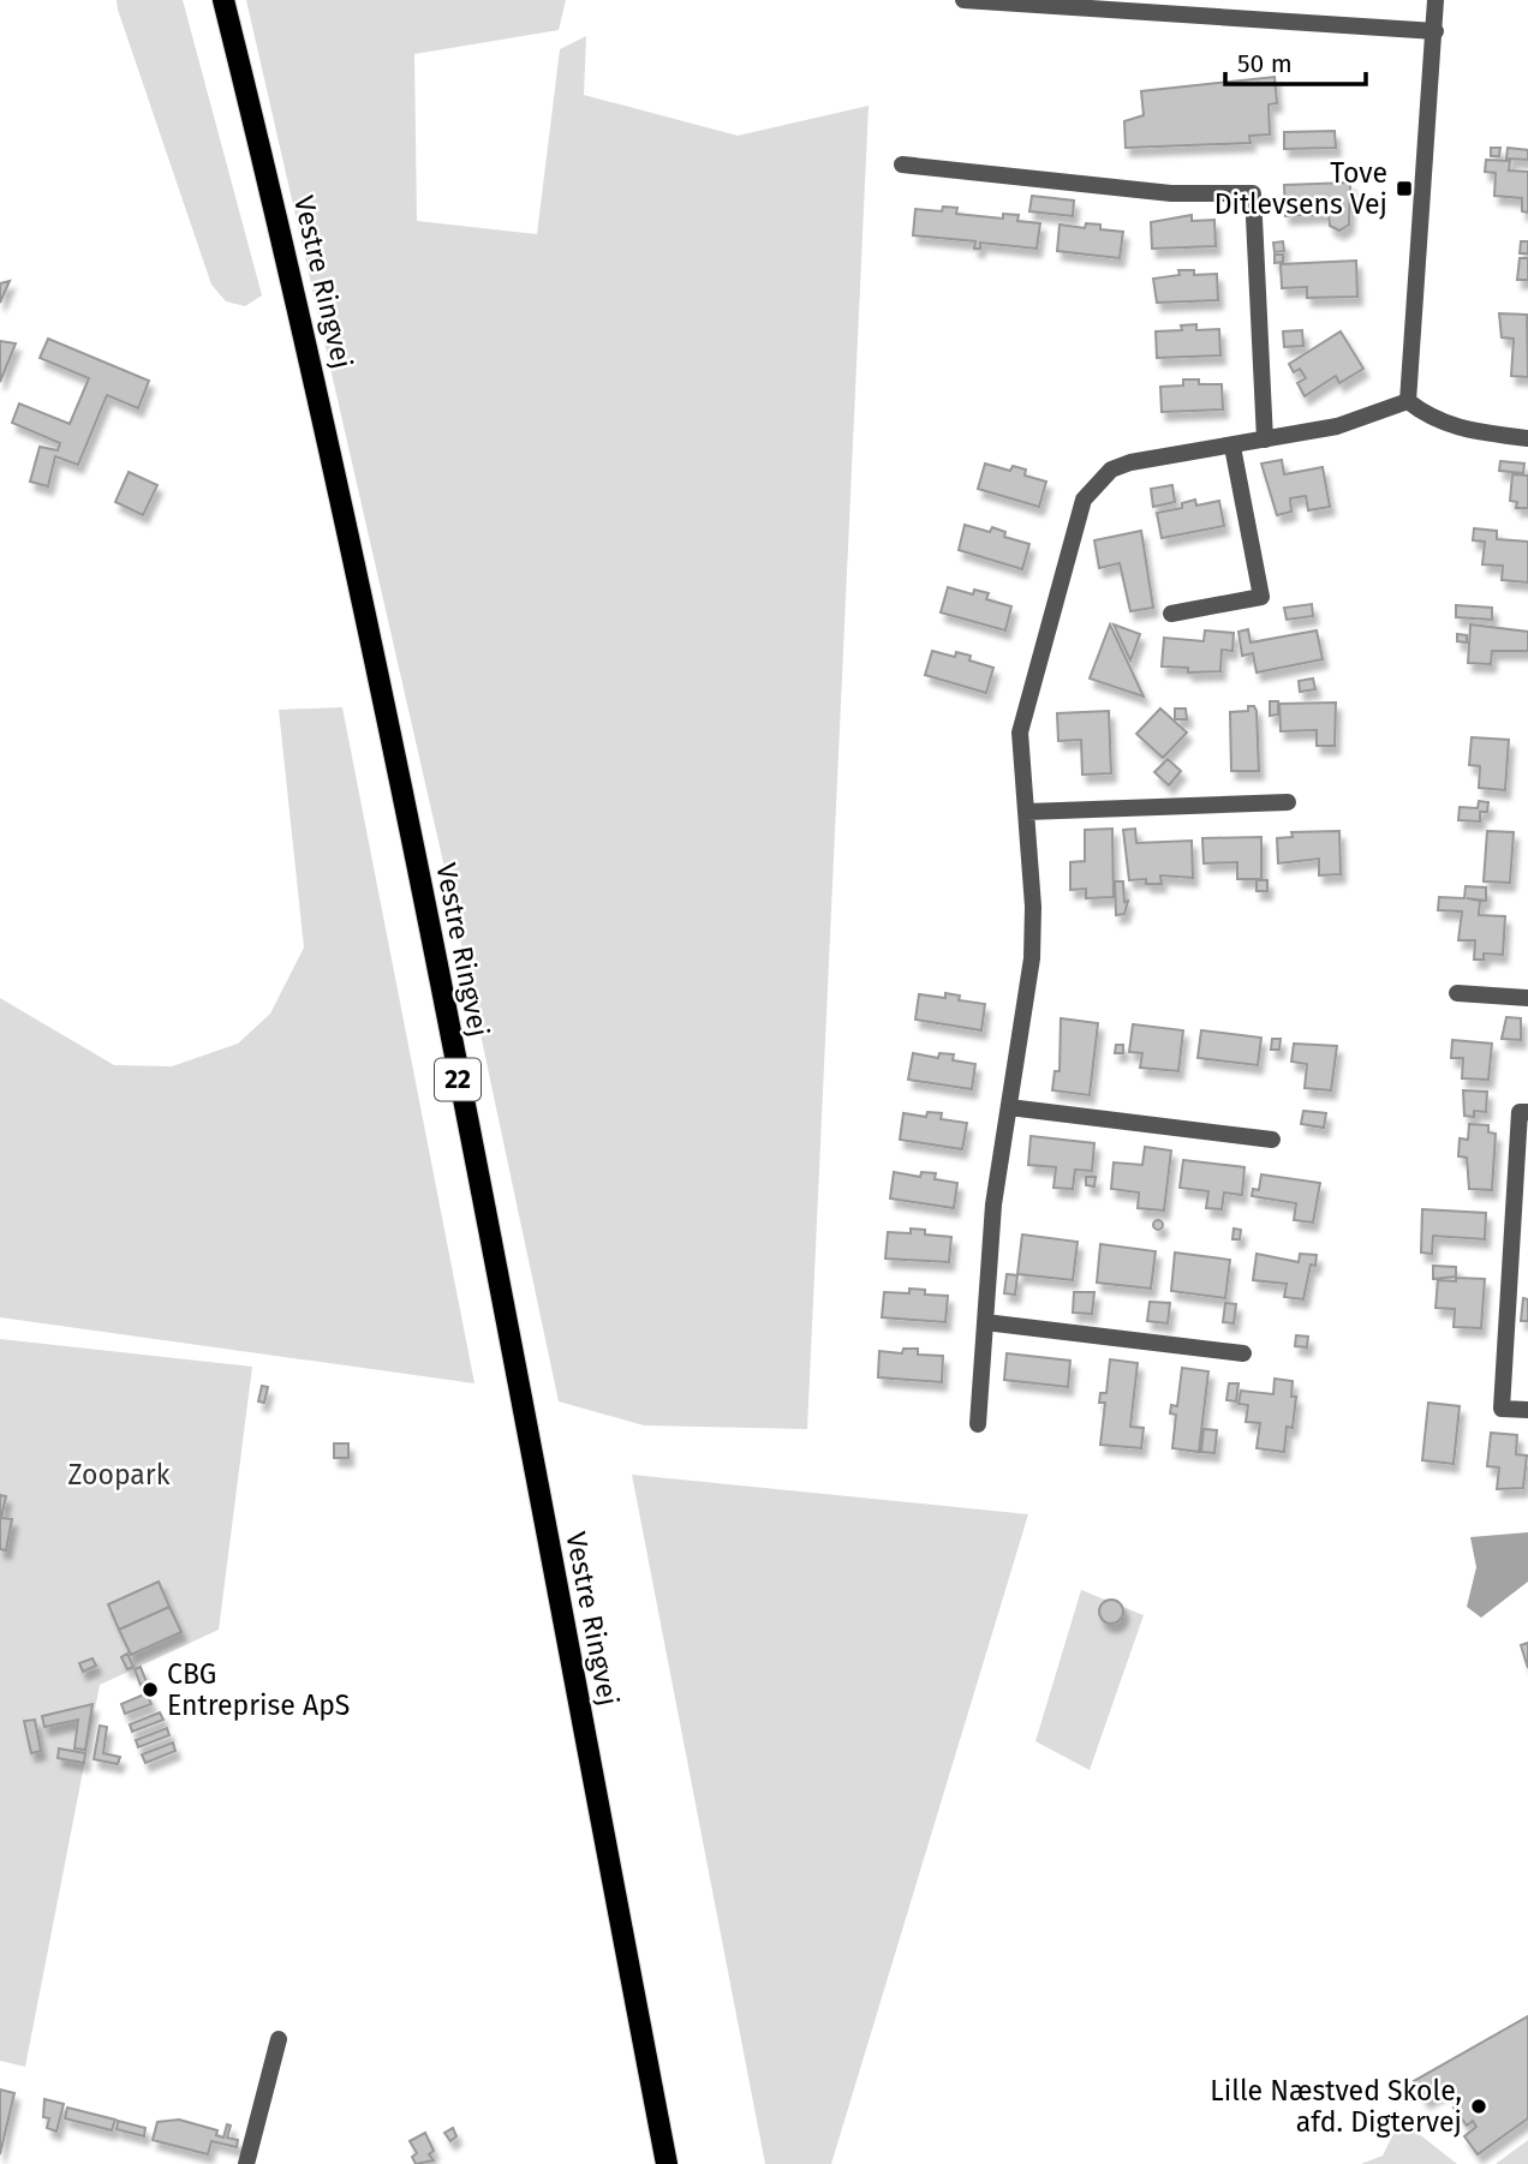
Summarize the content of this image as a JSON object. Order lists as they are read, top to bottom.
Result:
{
  "streets": {
    "main road": ["Vestre Ringvej", "22"]
  },
  "parks": ["Zoopark"],
  "places": {
    "transit": ["Tove Ditlevsens Vej"],
    "other": ["CBG Entreprise ApS", "Lille Næstved Skole, afd. Digtervej"]
  },
  "scale_bar": "50 m"
}
